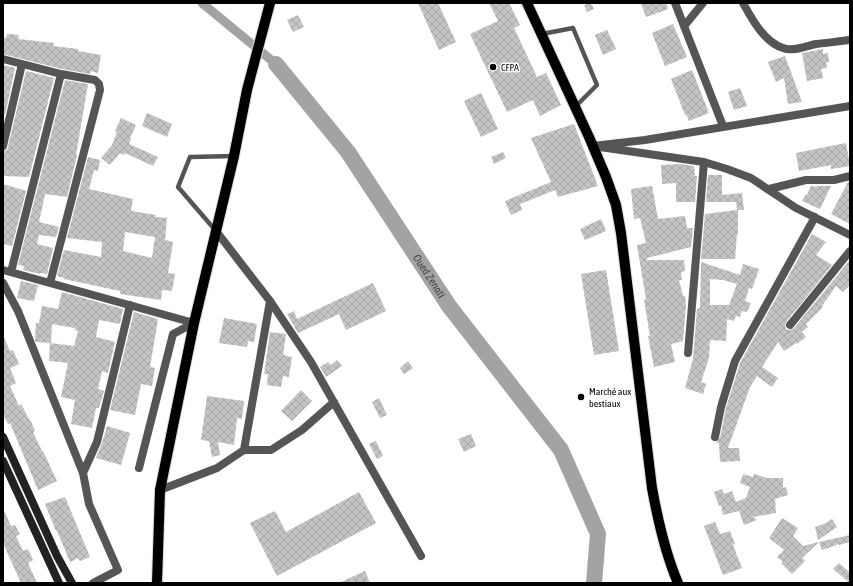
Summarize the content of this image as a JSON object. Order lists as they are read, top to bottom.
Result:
{
  "water": ["Oued Zenati"],
  "places": ["CFPA", "Marché aux bestiaux"]
}
